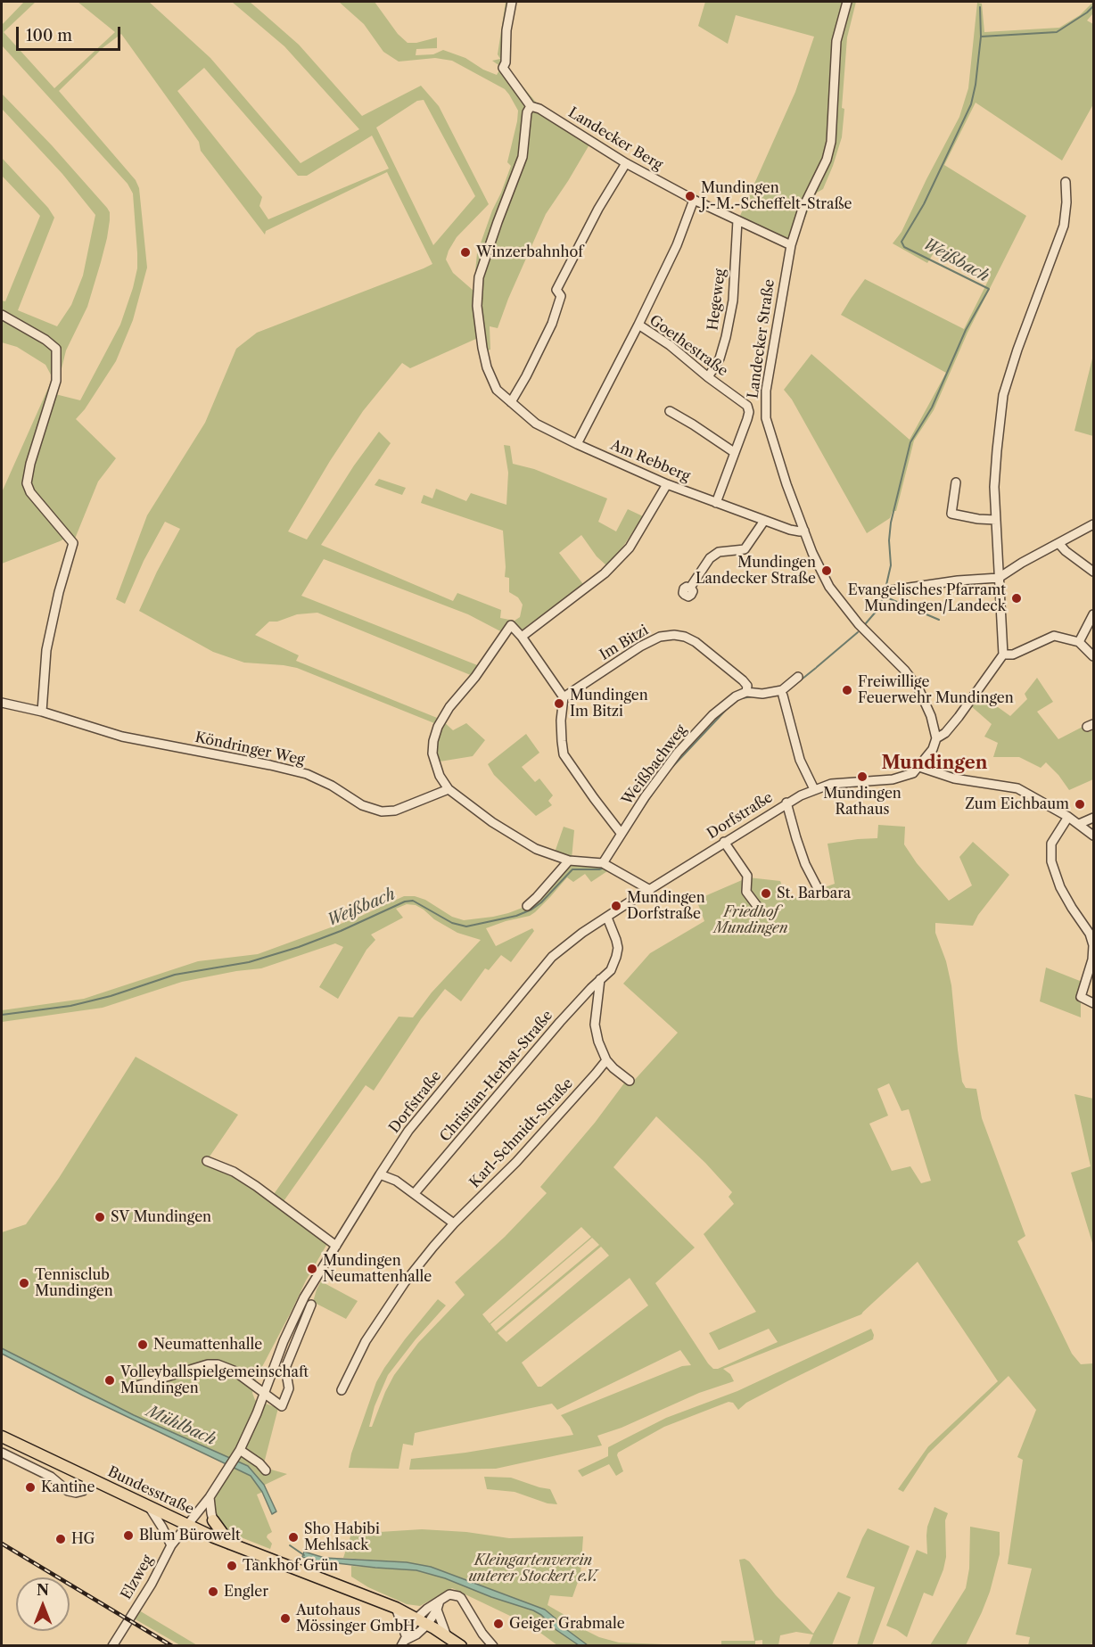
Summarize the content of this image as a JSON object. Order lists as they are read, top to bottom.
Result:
{
  "streets": {
    "main road": ["Bundesstraße"],
    "street": [
      "Landecker Berg",
      "Hegeweg",
      "Landecker Straße",
      "Goethestraße",
      "Am Rebberg",
      "Im Bitzi",
      "Köndringer Weg",
      "Weißbachweg",
      "Dorfstraße",
      "Christian-Herbst-Straße",
      "Karl-Schmidt-Straße",
      "Elzweg"
    ]
  },
  "crossings": [
    ["Landecker Berg", "Hegeweg"],
    ["Landecker Berg", "Landecker Straße"],
    ["Landecker Berg", "Am Rebberg"],
    ["Hegeweg", "Goethestraße"],
    ["Landecker Straße", "Am Rebberg"],
    ["Goethestraße", "Am Rebberg"],
    ["Im Bitzi", "Weißbachweg"],
    ["Dorfstraße", "Bundesstraße"],
    ["Dorfstraße", "Elzweg"],
    ["Bundesstraße", "Elzweg"]
  ],
  "districts": ["Mundingen"],
  "water": ["Weißbach", "Mühlbach"],
  "parks": ["Friedhof Mundingen", "Kleingartenverein unterer Stockert e.V."],
  "places": [
    "Mundingen J.-M.-Scheffelt-Straße",
    "Winzerbahnhof",
    "Mundingen Landecker Straße",
    "Evangelisches Pfarramt Mundingen/Landeck",
    "Freiwillige Feuerwehr Mundingen",
    "Mundingen Im Bitzi",
    "Mundingen Rathaus",
    "Zum Eichbaum",
    "St. Barbara",
    "Mundingen Dorfstraße",
    "SV Mundingen",
    "Mundingen Neumattenhalle",
    "Tennisclub Mundingen",
    "Neumattenhalle",
    "Volleyballspielgemeinschaft Mundingen",
    "Kantine",
    "Blum Bürowelt",
    "Sho Habibi Mehlsack",
    "HG",
    "Tankhof Grün",
    "Engler",
    "Autohaus Mössinger GmbH",
    "Geiger Grabmale"
  ],
  "scale_bar": "100 m",
  "north": "top"
}
